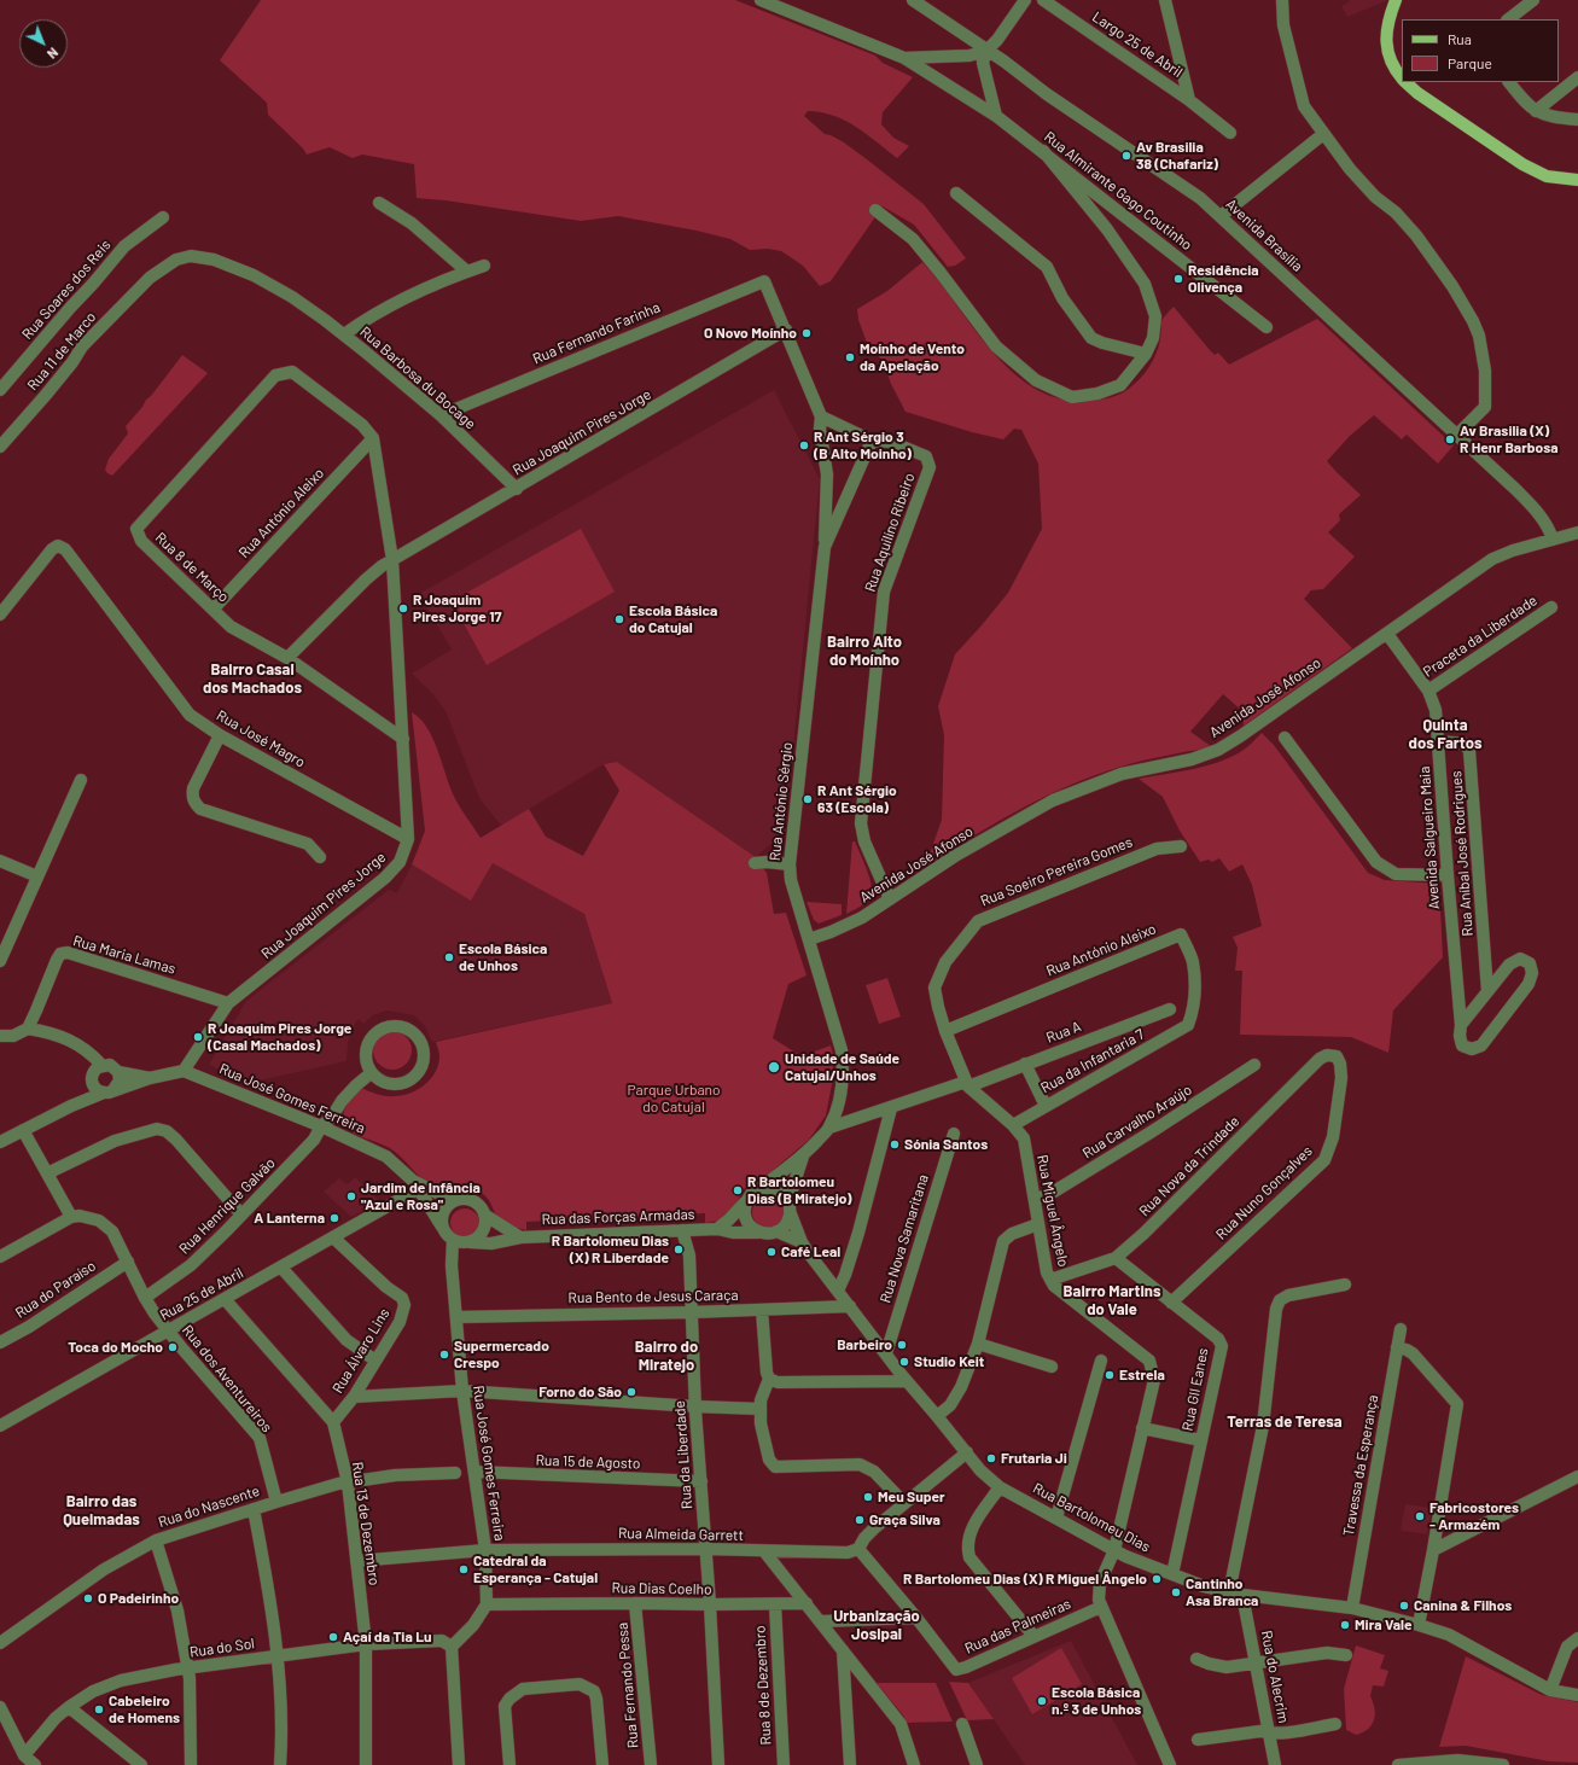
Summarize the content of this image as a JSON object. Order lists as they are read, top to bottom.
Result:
{
  "streets": {
    "street": [
      "Largo 25 de Abril",
      "Rua Almirante Gago Coutinho",
      "Avenida Brasília",
      "Rua Soares dos Reis",
      "Rua Fernando Farinha",
      "Rua 11 de Marco",
      "Rua Barbosa du Bocage",
      "Rua Joaquim Pires Jorge",
      "Rua António Aleixo",
      "Rua Aquilíno Ribeiro",
      "Rua 8 de Março",
      "Praceta da Liberdade",
      "Avenida José Afonso",
      "Rua José Magro",
      "Rua António Sérgio",
      "Avenida Salgueiro Maia",
      "Rua Aníbal José Rodrigues",
      "Rua Soeiro Pereira Gomes",
      "Rua Maria Lamas",
      "Rua A",
      "Rua da Infantaria 7",
      "Rua José Gomes Ferreira",
      "Rua Carvalho Araújo",
      "Rua Nova da Trindade",
      "Rua Nuno Gonçalves",
      "Rua Henrique Galvão",
      "Rua Miguel Ângelo",
      "Rua das Forças Armadas",
      "Rua Nova Samaritana",
      "Rua do Paraíso",
      "Rua 25 de Abril",
      "Rua Bento de Jesus Caraça",
      "Rua Álvaro Lins",
      "Rua dos Aventureiros",
      "Rua GIl Eanes",
      "Rua da Liberdade",
      "Rua 15 de Agosto",
      "Travessa da Esperança",
      "Rua do Nascente",
      "Rua Bartolomeu Dias",
      "Rua 13 de Dezembro",
      "Rua Almeida Garrett",
      "Rua Dias Coelho",
      "Rua das Palmeiras",
      "Rua do Sol",
      "Rua do Alecrim",
      "Rua Fernando Pessa",
      "Rua 8 de Dezembro"
    ]
  },
  "crossings": [
    ["Avenida Brasília", "Avenida José Afonso"],
    ["Rua Fernando Farinha", "Rua Barbosa du Bocage"],
    ["Rua Fernando Farinha", "Rua Joaquim Pires Jorge"],
    ["Rua 11 de Marco", "Rua Barbosa du Bocage"],
    ["Rua Barbosa du Bocage", "Rua Joaquim Pires Jorge"],
    ["Rua Joaquim Pires Jorge", "Rua António Aleixo"],
    ["Rua Joaquim Pires Jorge", "Rua 8 de Março"],
    ["Rua Joaquim Pires Jorge", "Rua José Magro"],
    ["Rua Joaquim Pires Jorge", "Rua Maria Lamas"],
    ["Rua Joaquim Pires Jorge", "Rua José Gomes Ferreira"],
    ["Rua António Aleixo", "Rua 8 de Março"],
    ["Rua António Aleixo", "Rua Soeiro Pereira Gomes"],
    ["Rua António Aleixo", "Rua da Infantaria 7"],
    ["Rua Aquilíno Ribeiro", "Avenida José Afonso"],
    ["Rua Aquilíno Ribeiro", "Rua António Sérgio"],
    ["Praceta da Liberdade", "Avenida Salgueiro Maia"],
    ["Avenida José Afonso", "Rua António Sérgio"],
    ["Avenida José Afonso", "Avenida Salgueiro Maia"],
    ["Rua António Sérgio", "Rua das Forças Armadas"],
    ["Rua António Sérgio", "Rua Bartolomeu Dias"],
    ["Avenida Salgueiro Maia", "Rua Aníbal José Rodrigues"],
    ["Rua Soeiro Pereira Gomes", "Rua A"],
    ["Rua Soeiro Pereira Gomes", "Rua Miguel Ângelo"],
    ["Rua A", "Rua Miguel Ângelo"],
    ["Rua da Infantaria 7", "Rua Miguel Ângelo"],
    ["Rua José Gomes Ferreira", "Rua Henrique Galvão"],
    ["Rua José Gomes Ferreira", "Rua das Forças Armadas"],
    ["Rua José Gomes Ferreira", "Rua 25 de Abril"],
    ["Rua José Gomes Ferreira", "Rua Bento de Jesus Caraça"],
    ["Rua José Gomes Ferreira", "Rua 15 de Agosto"],
    ["Rua José Gomes Ferreira", "Rua Almeida Garrett"],
    ["Rua José Gomes Ferreira", "Rua Dias Coelho"],
    ["Rua Carvalho Araújo", "Rua Miguel Ângelo"],
    ["Rua Nova da Trindade", "Rua Nuno Gonçalves"],
    ["Rua Nova da Trindade", "Rua Miguel Ângelo"],
    ["Rua Nova da Trindade", "Rua GIl Eanes"],
    ["Rua Nuno Gonçalves", "Rua GIl Eanes"],
    ["Rua Henrique Galvão", "Rua dos Aventureiros"],
    ["Rua Miguel Ângelo", "Rua Bartolomeu Dias"],
    ["Rua Miguel Ângelo", "Rua das Palmeiras"],
    ["Rua das Forças Armadas", "Rua da Liberdade"],
    ["Rua das Forças Armadas", "Rua Bartolomeu Dias"],
    ["Rua Nova Samaritana", "Rua Bartolomeu Dias"],
    ["Rua do Paraíso", "Rua dos Aventureiros"],
    ["Rua 25 de Abril", "Rua Álvaro Lins"],
    ["Rua 25 de Abril", "Rua dos Aventureiros"],
    ["Rua 25 de Abril", "Rua 13 de Dezembro"],
    ["Rua Bento de Jesus Caraça", "Rua da Liberdade"],
    ["Rua Bento de Jesus Caraça", "Rua Bartolomeu Dias"],
    ["Rua Álvaro Lins", "Rua 13 de Dezembro"],
    ["Rua dos Aventureiros", "Rua do Nascente"],
    ["Rua GIl Eanes", "Rua Bartolomeu Dias"],
    ["Rua da Liberdade", "Rua 15 de Agosto"],
    ["Rua da Liberdade", "Rua Almeida Garrett"],
    ["Rua da Liberdade", "Rua Dias Coelho"],
    ["Travessa da Esperança", "Rua Bartolomeu Dias"],
    ["Rua do Nascente", "Rua 13 de Dezembro"],
    ["Rua Bartolomeu Dias", "Rua do Alecrim"],
    ["Rua 13 de Dezembro", "Rua Almeida Garrett"],
    ["Rua 13 de Dezembro", "Rua do Sol"],
    ["Rua Almeida Garrett", "Rua das Palmeiras"],
    ["Rua Dias Coelho", "Rua Fernando Pessa"],
    ["Rua Dias Coelho", "Rua 8 de Dezembro"]
  ],
  "districts": [
    "Bairro Alto do Moínho",
    "Bairro Casal dos Machados",
    "Quinta dos Fartos",
    "Bairro Martins do Vale",
    "Bairro do Miratejo",
    "Terras de Teresa",
    "Bairro das Queimadas",
    "Urbanização Josipal"
  ],
  "parks": ["Parque Urbano do Catujal"],
  "places": [
    "Av Brasilia 38 (Chafariz)",
    "Residência Olivença",
    "O Novo Moínho",
    "Moínho de Vento da Apelação",
    "Av Brasilia (X) R Henr Barbosa",
    "R Ant Sérgio 3 (B Alto Moinho)",
    "R Joaquim Pires Jorge 17",
    "Escola Básica do Catujal",
    "R Ant Sérgio 63 (Escola)",
    "Escola Básica de Unhos",
    "R Joaquim Pires Jorge (Casal Machados)",
    "Unidade de Saúde Catujal/Unhos",
    "Sónia Santos",
    "R Bartolomeu Dias (B Miratejo)",
    "Jardim de Infância \"Azul e Rosa\"",
    "A Lanterna",
    "R Bartolomeu Dias (X) R Liberdade",
    "Café Leal",
    "Barbeiro",
    "Toca do Mocho",
    "Supermercado Crespo",
    "Studio Keit",
    "Estrela",
    "Forno do São",
    "Frutaria Ji",
    "Meu Super",
    "Fabricostores - Armazém",
    "Graça Silva",
    "Catedral da Esperança - Catujal",
    "R Bartolomeu Dias (X) R Miguel Ângelo",
    "Cantinho Asa Branca",
    "O Padeirinho",
    "Canina & Filhos",
    "Mira Vale",
    "Açaí da Tia Lu",
    "Escola Básica n.º 3 de Unhos",
    "Cabeleiro de Homens"
  ],
  "legend": ["Rua", "Parque"],
  "north": "bottom right"
}
